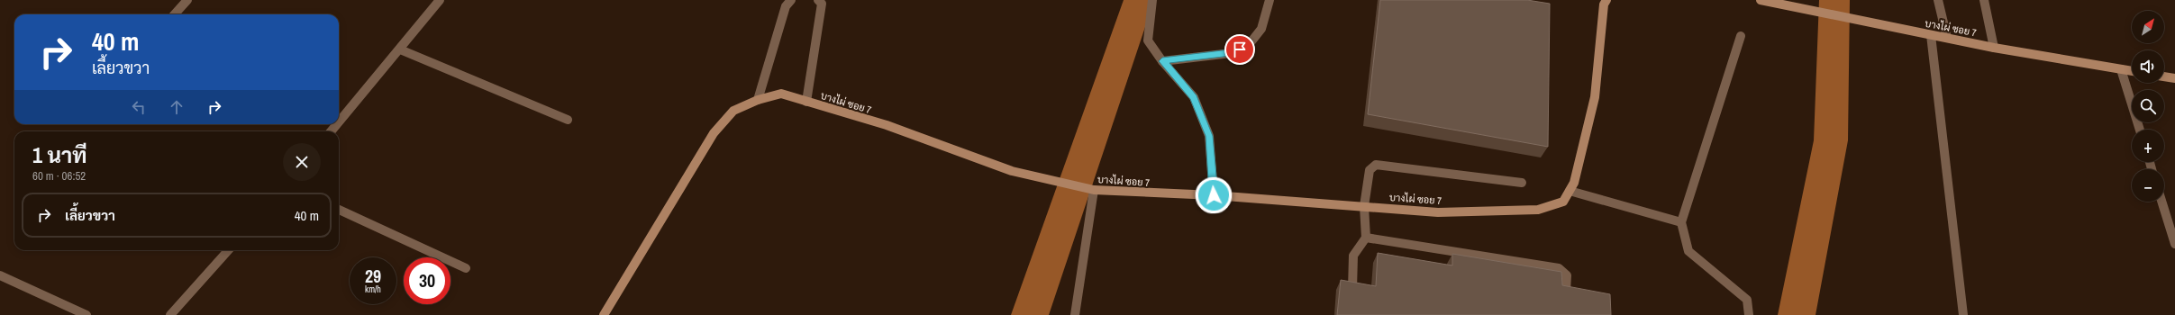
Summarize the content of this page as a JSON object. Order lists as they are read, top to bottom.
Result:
{
  "streets": {
    "street": ["บางไผ่ ซอย 7"]
  },
  "north": "top right",
  "page": {
    "map_buttons": ["+", "−"],
    "turn": ["40 m", "เลี้ยวขวา"],
    "heading": ["1 นาที", "60 m · 06:52"],
    "list": [
      {
        "name": "เลี้ยวขวา",
        "value": "40 m"
      }
    ],
    "speed": "29 km/h",
    "limit": "30"
  }
}
